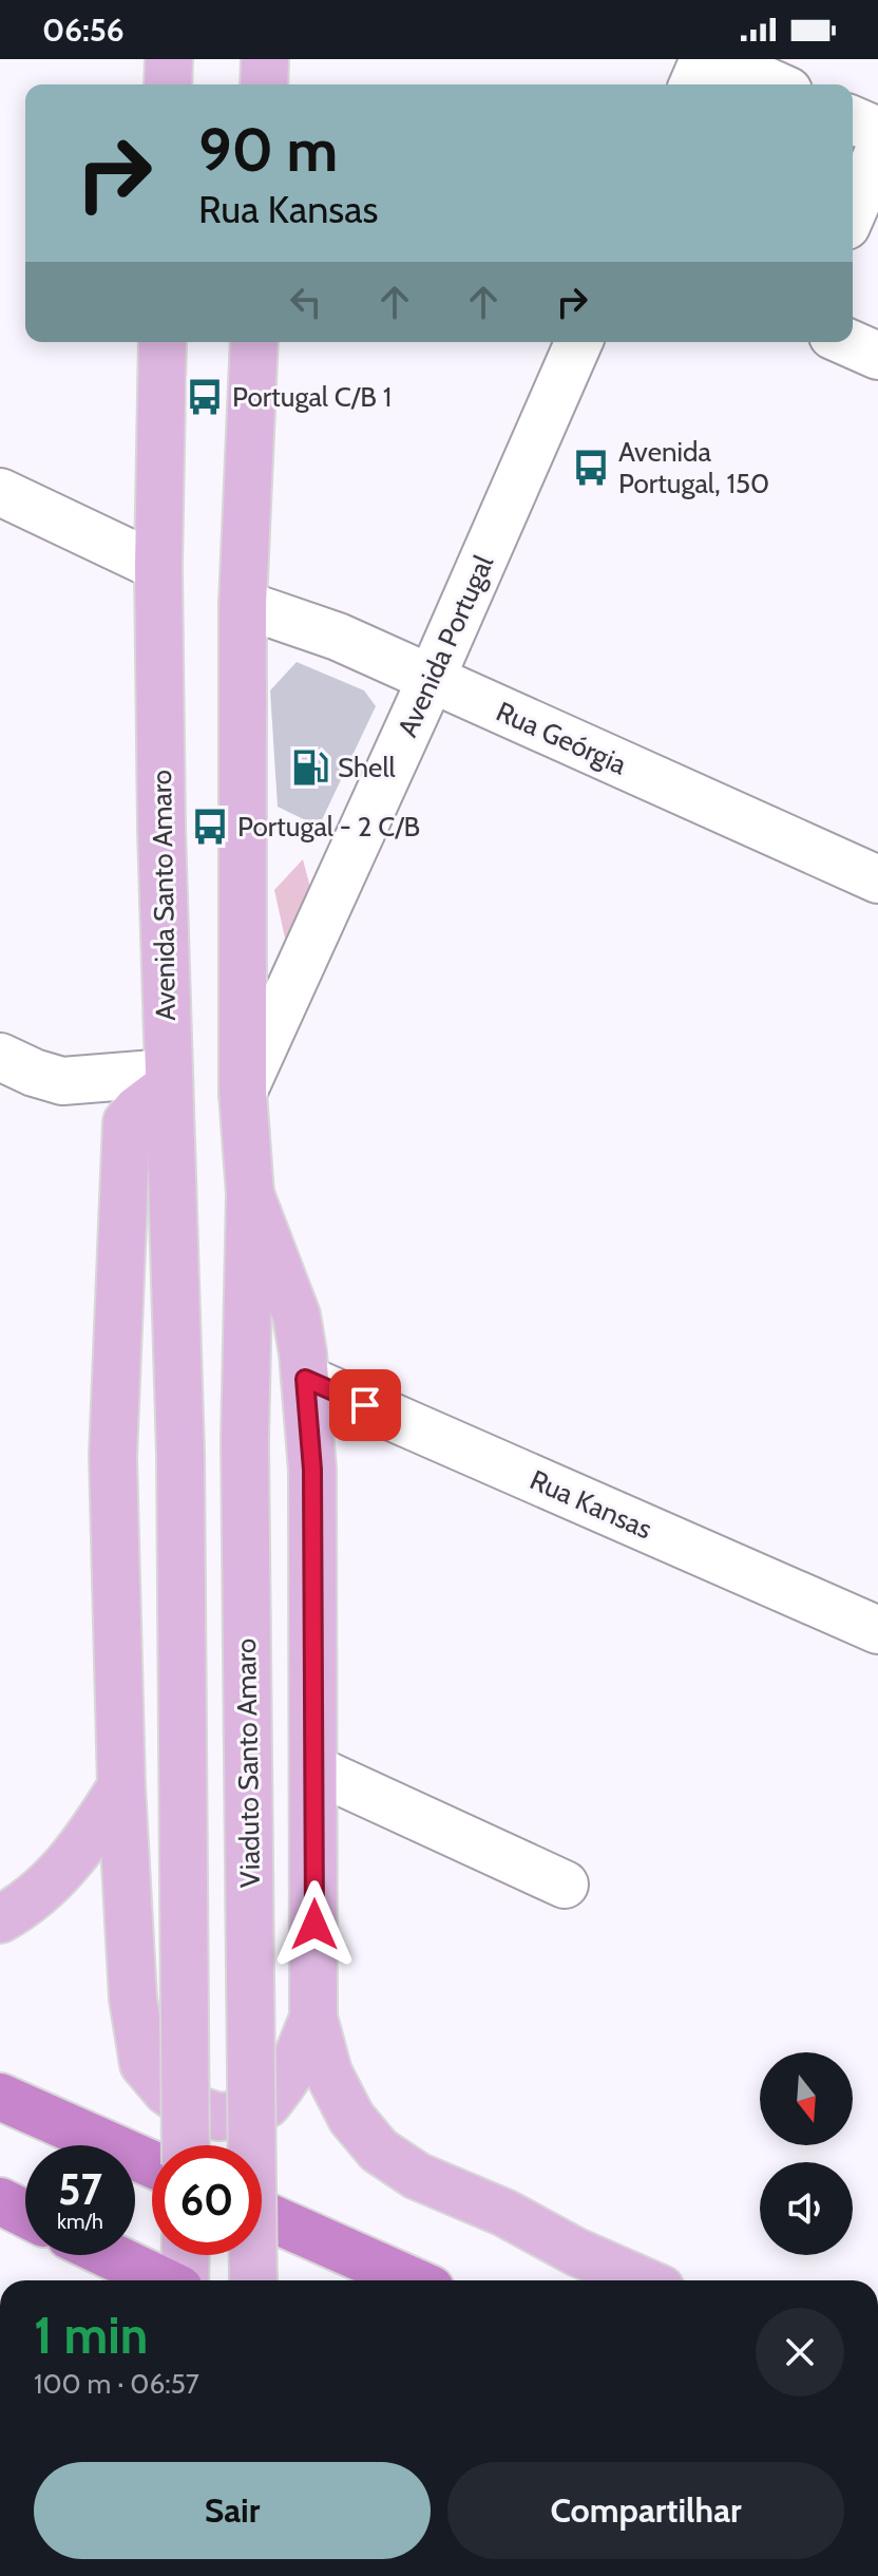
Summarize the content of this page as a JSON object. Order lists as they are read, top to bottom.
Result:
{
  "streets": {
    "main road": ["Avenida Santo Amaro", "Viaduto Santo Amaro"],
    "street": ["Avenida Portugal", "Rua Geórgia", "Rua Kansas"]
  },
  "crossings": [
    ["Avenida Portugal", "Rua Geórgia"]
  ],
  "places": {
    "bus stop": ["Portugal C/B 1", "Avenida Portugal, 150", "Portugal - 2 C/B"],
    "fuel station": ["Shell"]
  },
  "north": "bottom",
  "page": {
    "status": "06:56",
    "turn": ["90 m", "Rua Kansas"],
    "speed": "57 km/h",
    "limit": "60",
    "heading": ["1 min", "100 m · 06:57"],
    "buttons": ["Sair", "Compartilhar"]
  }
}
